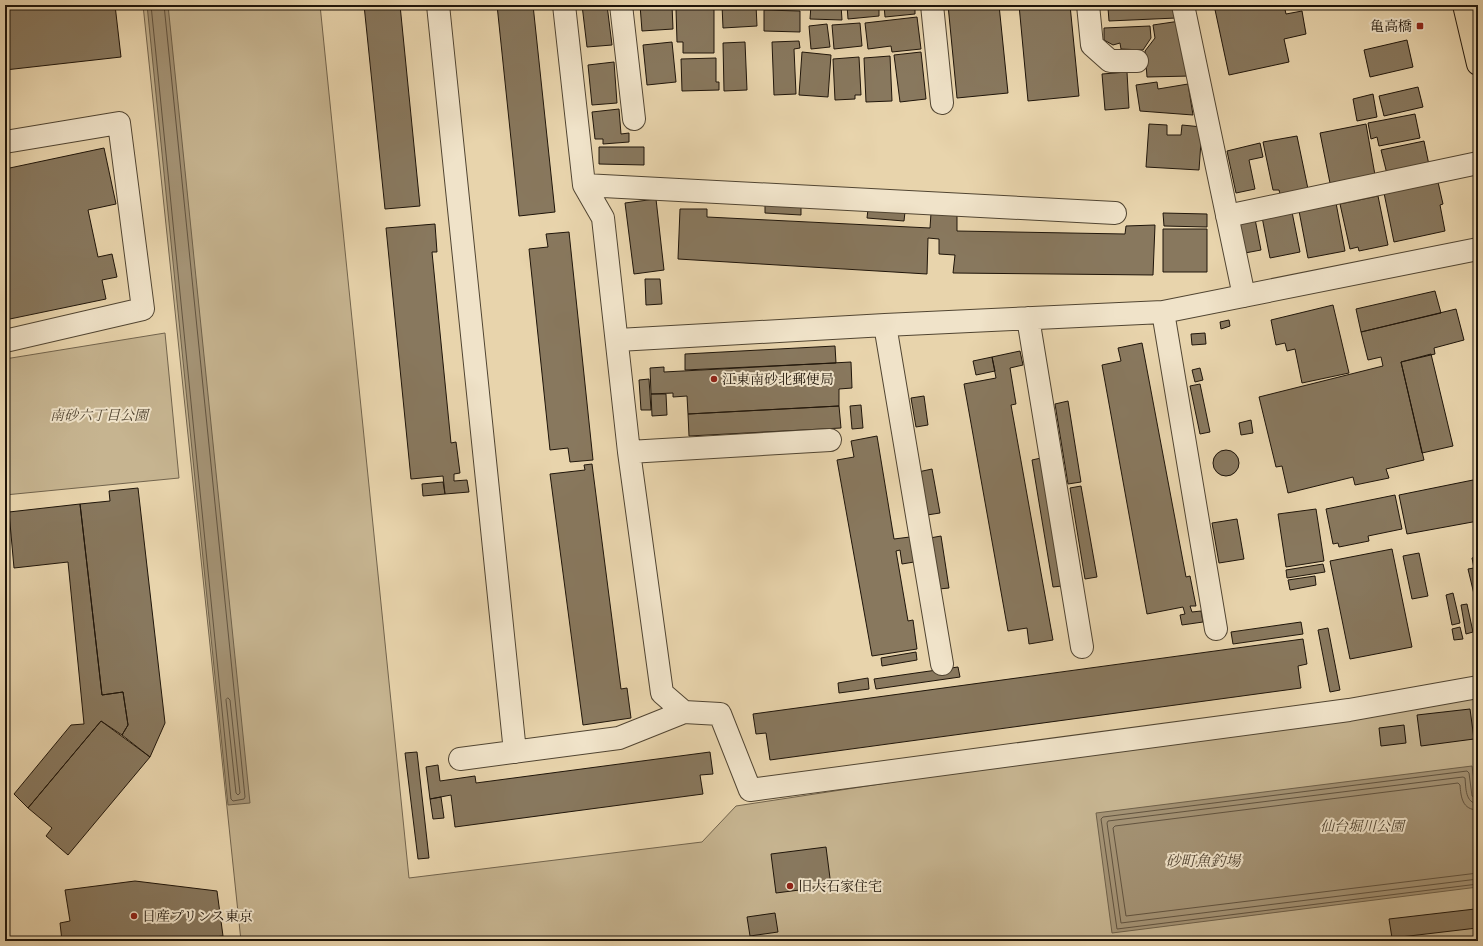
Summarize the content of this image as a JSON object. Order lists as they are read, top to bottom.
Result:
{
  "water": ["砂町魚釣場"],
  "parks": ["南砂六丁目公園", "仙台堀川公園"],
  "places": {
    "transit": ["亀高橋"],
    "other": ["江東南砂北郵便局", "旧大石家住宅", "日産プリンス東京"]
  }
}
